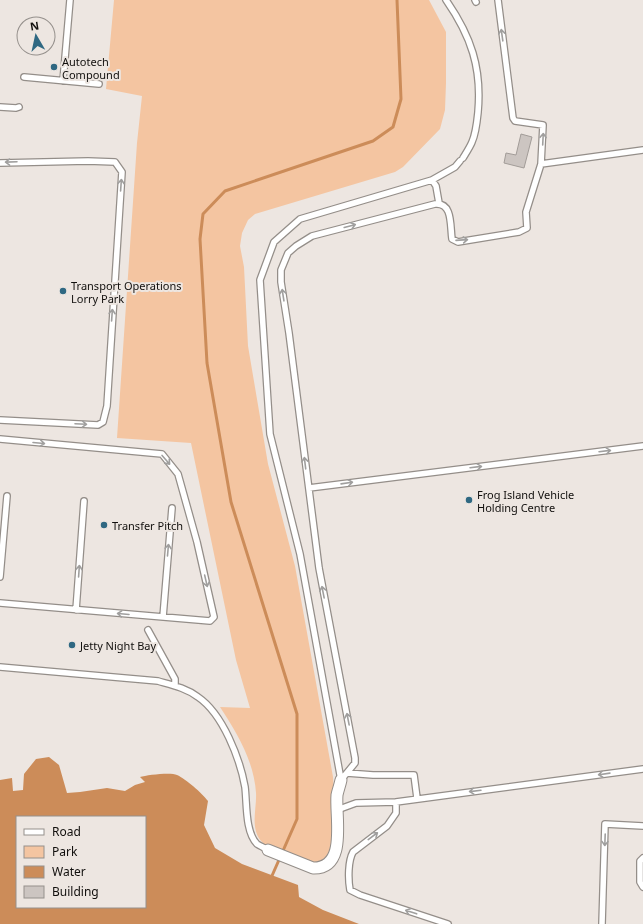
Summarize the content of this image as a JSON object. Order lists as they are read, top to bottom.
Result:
{
  "places": [
    "Autotech Compound",
    "Transport Operations Lorry Park",
    "Frog Island Vehicle Holding Centre",
    "Transfer Pitch",
    "Jetty Night Bay"
  ],
  "legend": [
    "Road",
    "Park",
    "Water",
    "Building"
  ],
  "north": "top"
}
